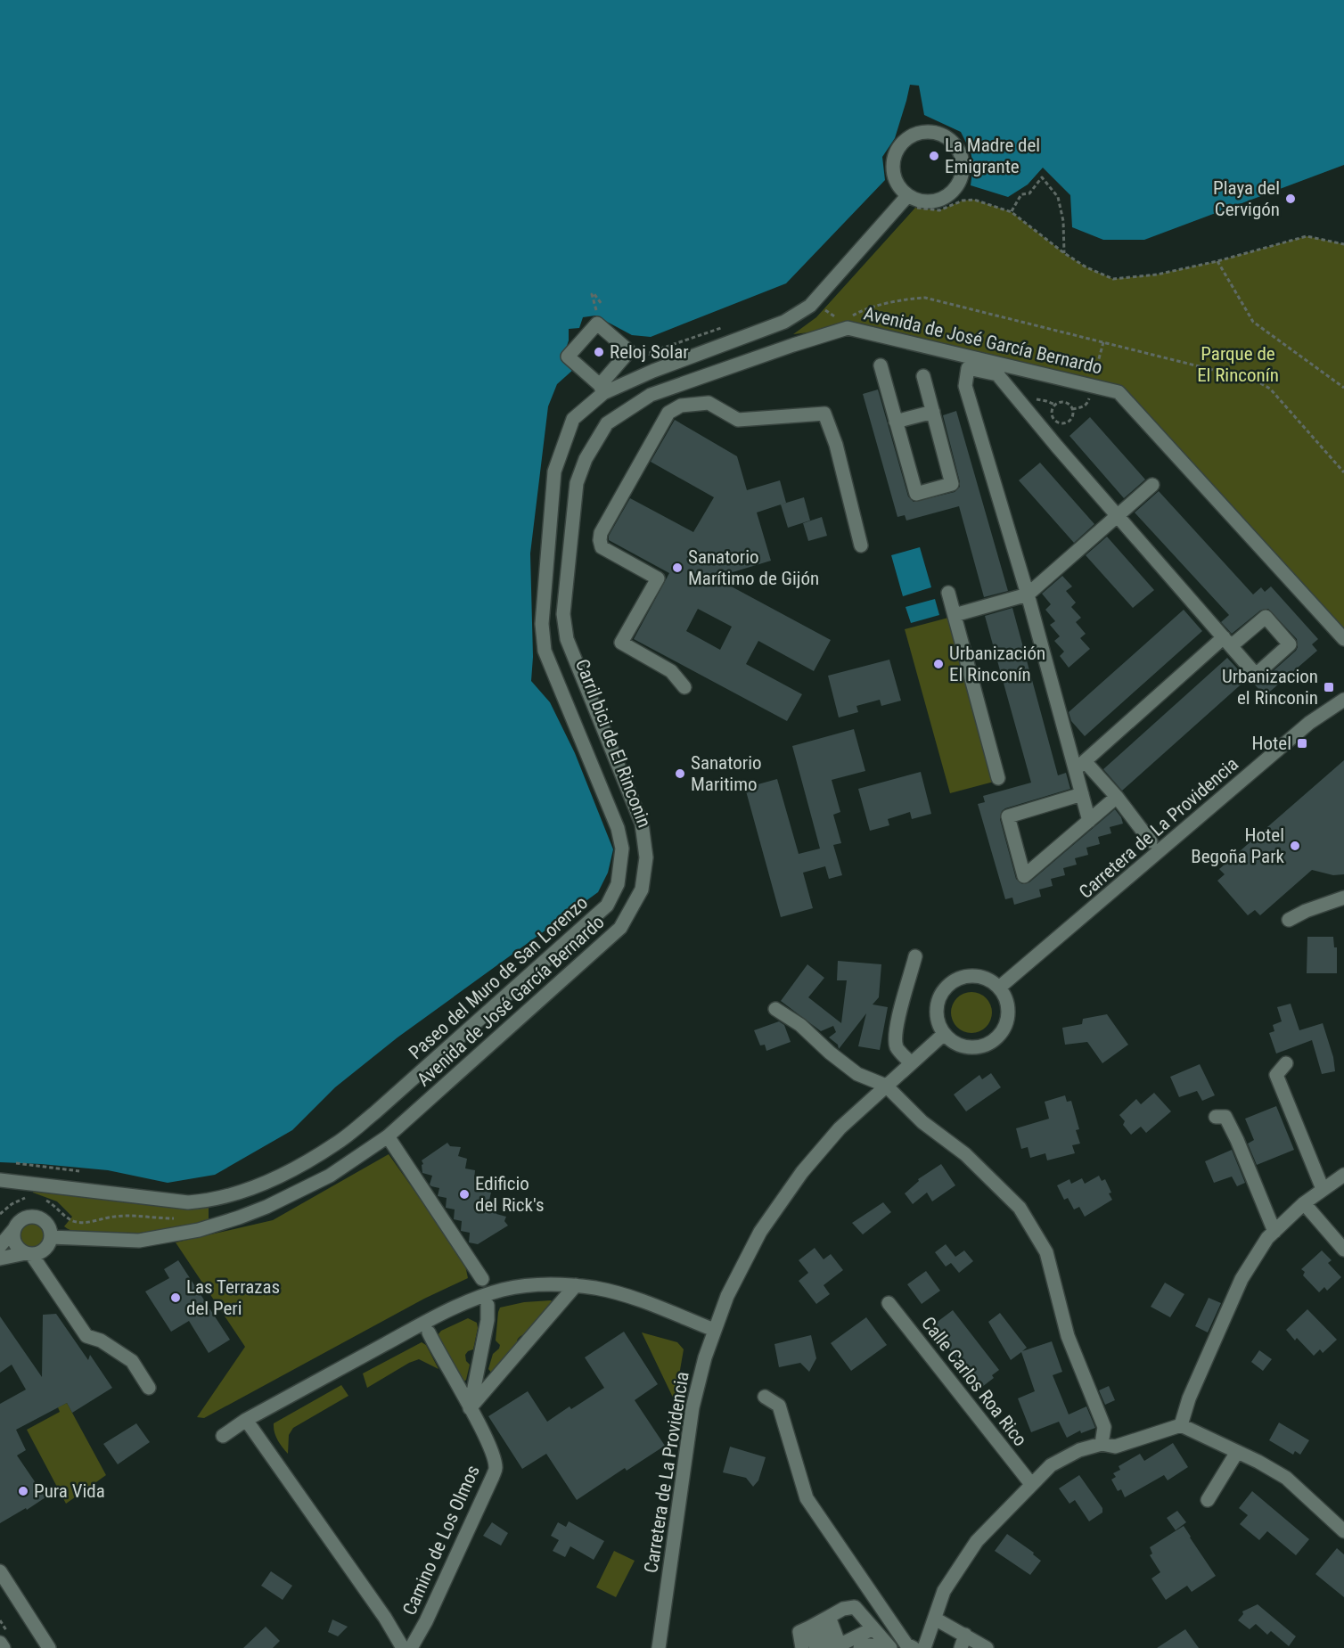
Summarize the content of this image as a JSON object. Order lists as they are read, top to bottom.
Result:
{
  "streets": {
    "street": [
      "Avenida de José García Bernardo",
      "Carretera de La Providencia",
      "Paseo del Muro de San Lorenzo",
      "Calle Carlos Roa Rico",
      "Camino de Los Olmos"
    ]
  },
  "parks": ["Parque de El Rinconín"],
  "places": {
    "other": [
      "La Madre del Emigrante",
      "Playa del Cervigón",
      "Reloj Solar",
      "Sanatorio Marítimo de Gijón",
      "Urbanización El Rinconín",
      "Sanatorio Maritimo",
      "Hotel Begoña Park",
      "Edificio del Rick's",
      "Las Terrazas del Peri",
      "Pura Vida"
    ],
    "transit": ["Urbanizacion el Rinconin", "Hotel"]
  }
}
